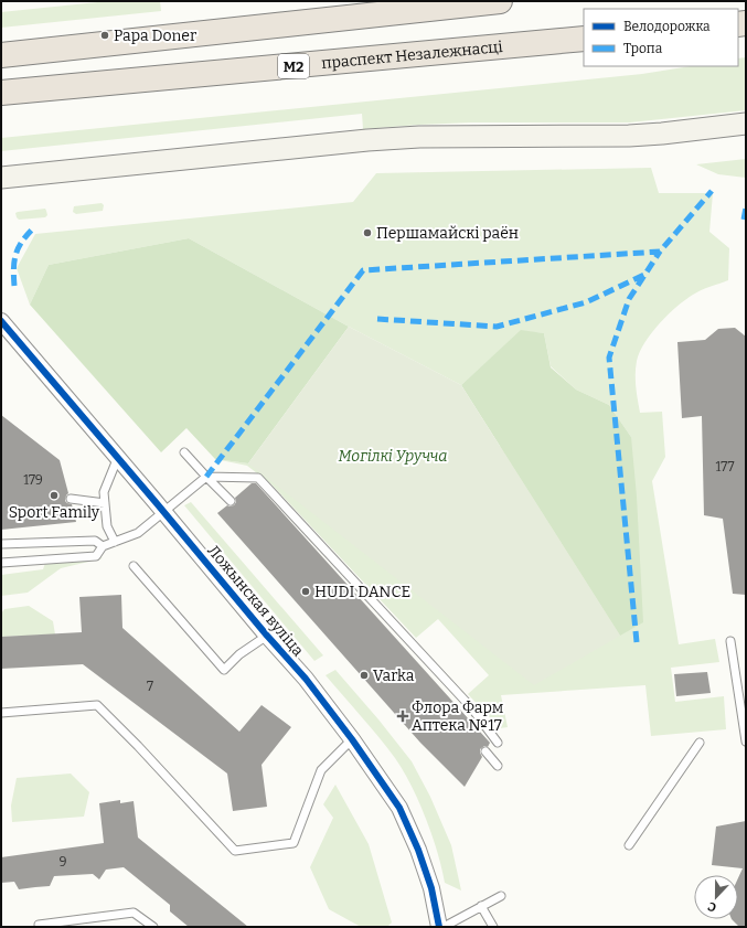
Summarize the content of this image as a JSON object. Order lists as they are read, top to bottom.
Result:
{
  "streets": {
    "highway": ["праспект Незалежнасці", "М2"],
    "street": ["Ложынская вуліца"]
  },
  "parks": ["Могілкі Уручча"],
  "places": {
    "other": [
      "Papa Doner",
      "Першамайскі раён",
      "Sport Family",
      "HUDI DANCE",
      "Varka"
    ],
    "health": ["Флора Фарм Аптека №17"]
  },
  "house_numbers": [
    "177",
    "179",
    "7",
    "9"
  ],
  "legend": ["Велодорожка", "Тропа"],
  "north": "bottom"
}
